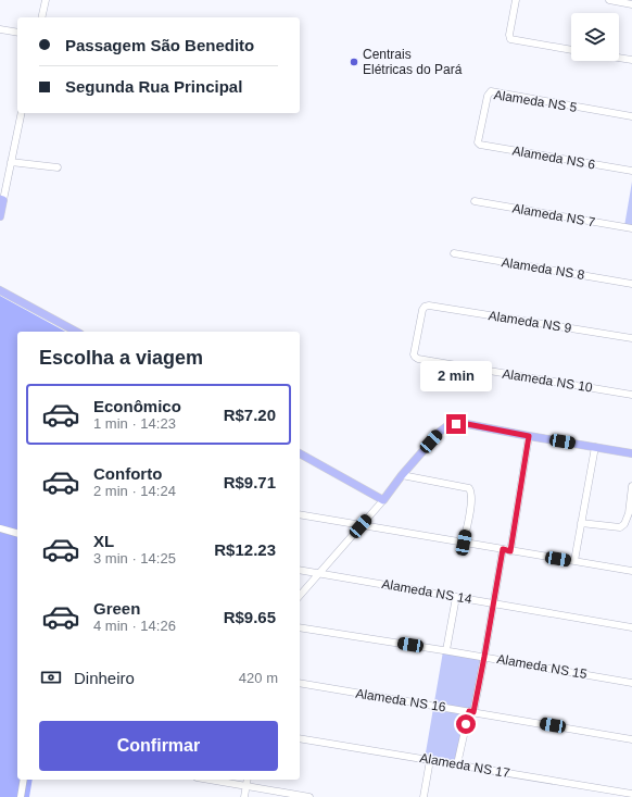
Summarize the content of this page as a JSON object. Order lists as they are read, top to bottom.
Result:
{
  "streets": {
    "street": [
      "Alameda NS 5",
      "Alameda NS 6",
      "Alameda NS 7",
      "Alameda NS 8",
      "Alameda NS 9",
      "Alameda NS 10",
      "Alameda NS 14",
      "Alameda NS 15",
      "Alameda NS 16",
      "Alameda NS 17"
    ]
  },
  "crossings": [
    ["Alameda NS 5", "Alameda NS 6"],
    ["Alameda NS 9", "Alameda NS 10"]
  ],
  "places": ["Centrais Elétricas do Pará"],
  "page": {
    "banner": ["Passagem São Benedito", "Segunda Rua Principal"],
    "heading": "Escolha a viagem",
    "bubble": "2 min",
    "list": [
      {
        "name": "Econômico",
        "note": "1 min · 14:23",
        "value": "R$7.20"
      },
      {
        "name": "Conforto",
        "note": "2 min · 14:24",
        "value": "R$9.71"
      },
      {
        "name": "XL",
        "note": "3 min · 14:25",
        "value": "R$12.23"
      },
      {
        "name": "Green",
        "note": "4 min · 14:26",
        "value": "R$9.65"
      }
    ],
    "pay": ["Dinheiro", "420 m"],
    "buttons": "Confirmar"
  }
}
